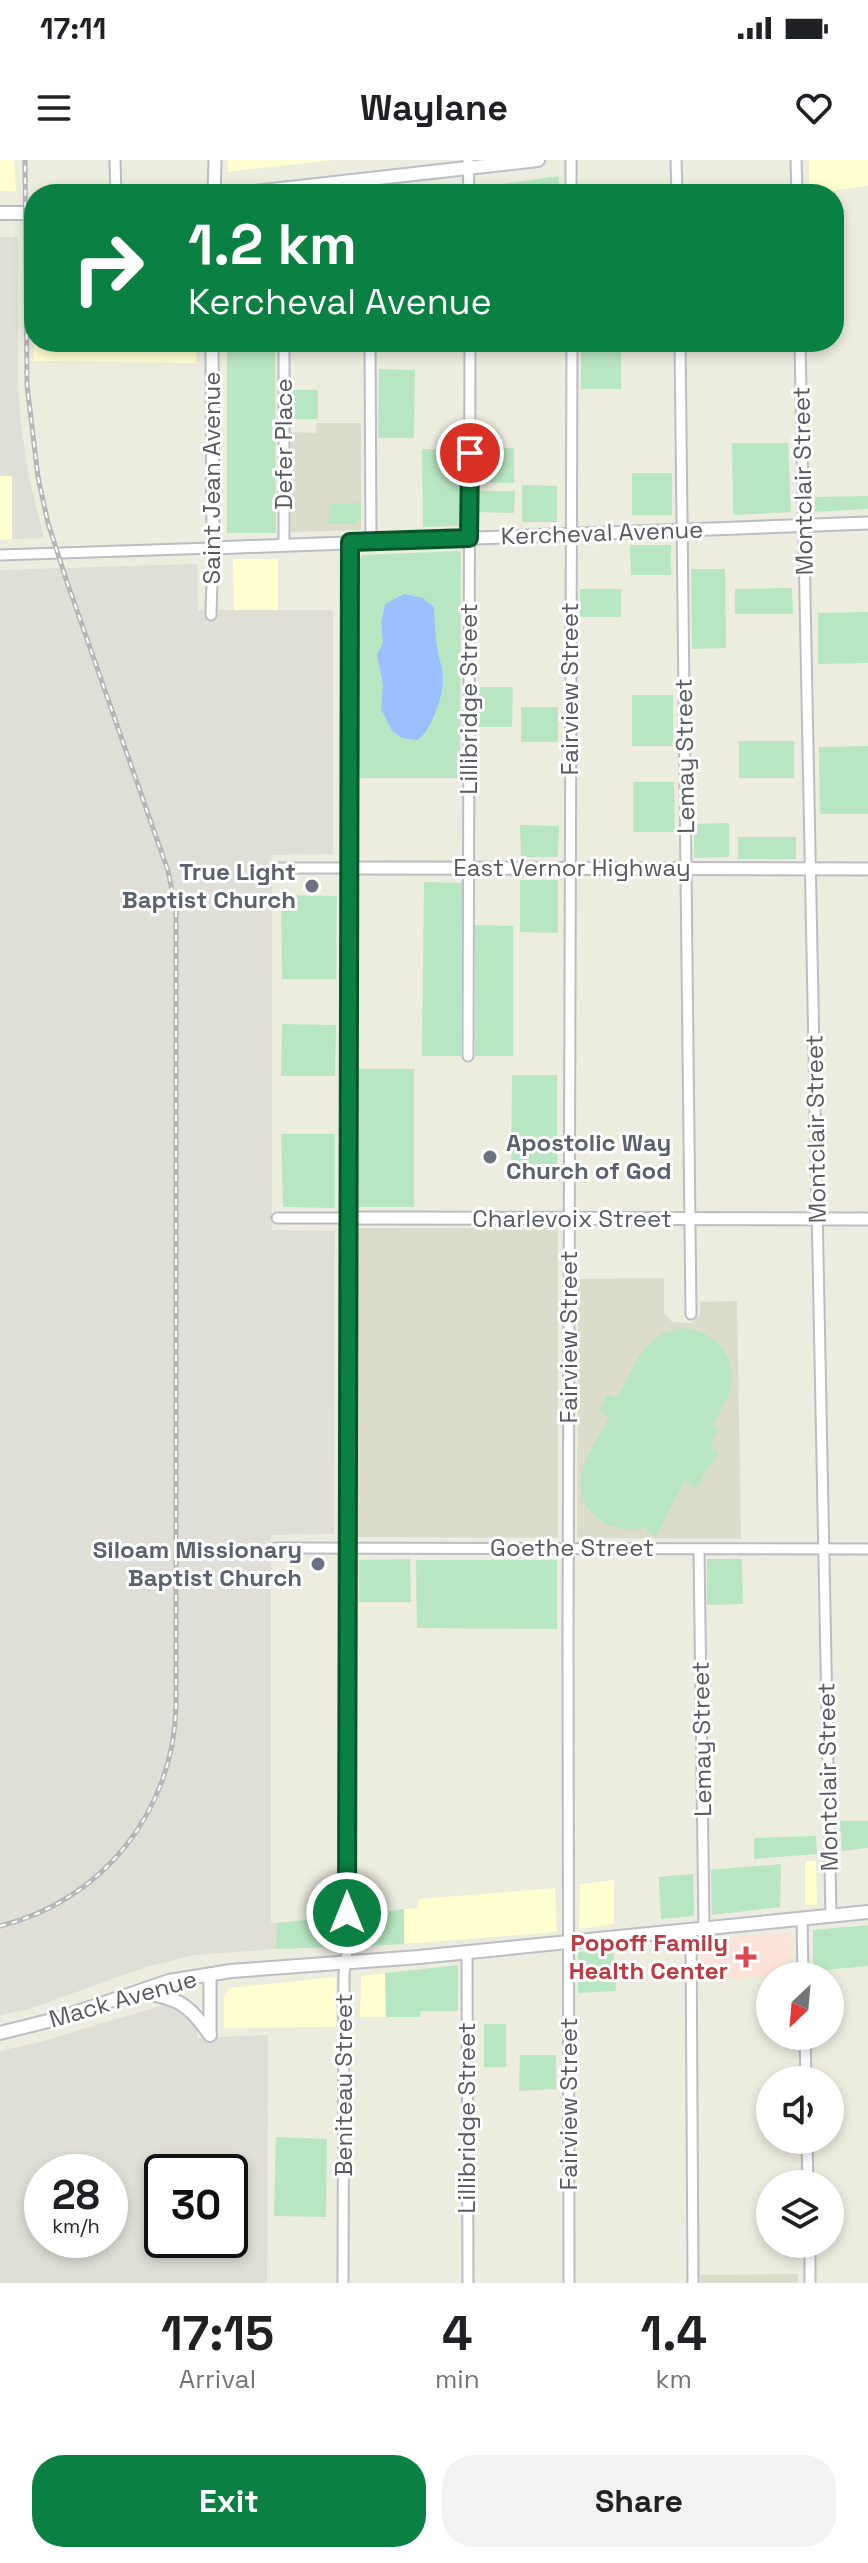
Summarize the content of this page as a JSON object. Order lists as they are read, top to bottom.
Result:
{
  "streets": {
    "main road": ["Mack Avenue"],
    "street": [
      "Defer Place",
      "Saint Jean Avenue",
      "Montclair Street",
      "Kercheval Avenue",
      "Fairview Street",
      "Lillibridge Street",
      "Lemay Street",
      "East Vernor Highway",
      "Charlevoix Street",
      "Goethe Street",
      "Beniteau Street"
    ]
  },
  "crossings": [
    ["Defer Place", "Kercheval Avenue"],
    ["Saint Jean Avenue", "Kercheval Avenue"],
    ["Montclair Street", "Kercheval Avenue"],
    ["Montclair Street", "East Vernor Highway"],
    ["Montclair Street", "Charlevoix Street"],
    ["Montclair Street", "Goethe Street"],
    ["Montclair Street", "Mack Avenue"],
    ["Kercheval Avenue", "Fairview Street"],
    ["Kercheval Avenue", "Lillibridge Street"],
    ["Kercheval Avenue", "Lemay Street"],
    ["Kercheval Avenue", "Beniteau Street"],
    ["Fairview Street", "East Vernor Highway"],
    ["Fairview Street", "Charlevoix Street"],
    ["Fairview Street", "Goethe Street"],
    ["Fairview Street", "Mack Avenue"],
    ["Lillibridge Street", "East Vernor Highway"],
    ["Lillibridge Street", "Mack Avenue"],
    ["Lemay Street", "East Vernor Highway"],
    ["Lemay Street", "Charlevoix Street"],
    ["Lemay Street", "Goethe Street"],
    ["Lemay Street", "Mack Avenue"],
    ["East Vernor Highway", "Beniteau Street"],
    ["Charlevoix Street", "Beniteau Street"],
    ["Goethe Street", "Beniteau Street"],
    ["Mack Avenue", "Beniteau Street"]
  ],
  "places": {
    "other": ["True Light Baptist Church", "Apostolic Way Church of God", "Siloam Missionary Baptist Church"],
    "health": ["Popoff Family Health Center"]
  },
  "north": "bottom left",
  "page": {
    "status": "17:11",
    "header": "Waylane",
    "turn": ["1.2 km", "Kercheval Avenue"],
    "speed": "28 km/h",
    "limit": "30",
    "eta": [
      "17:15",
      "Arrival",
      "4",
      "min",
      "1.4",
      "km"
    ],
    "buttons": ["Exit", "Share"]
  }
}
